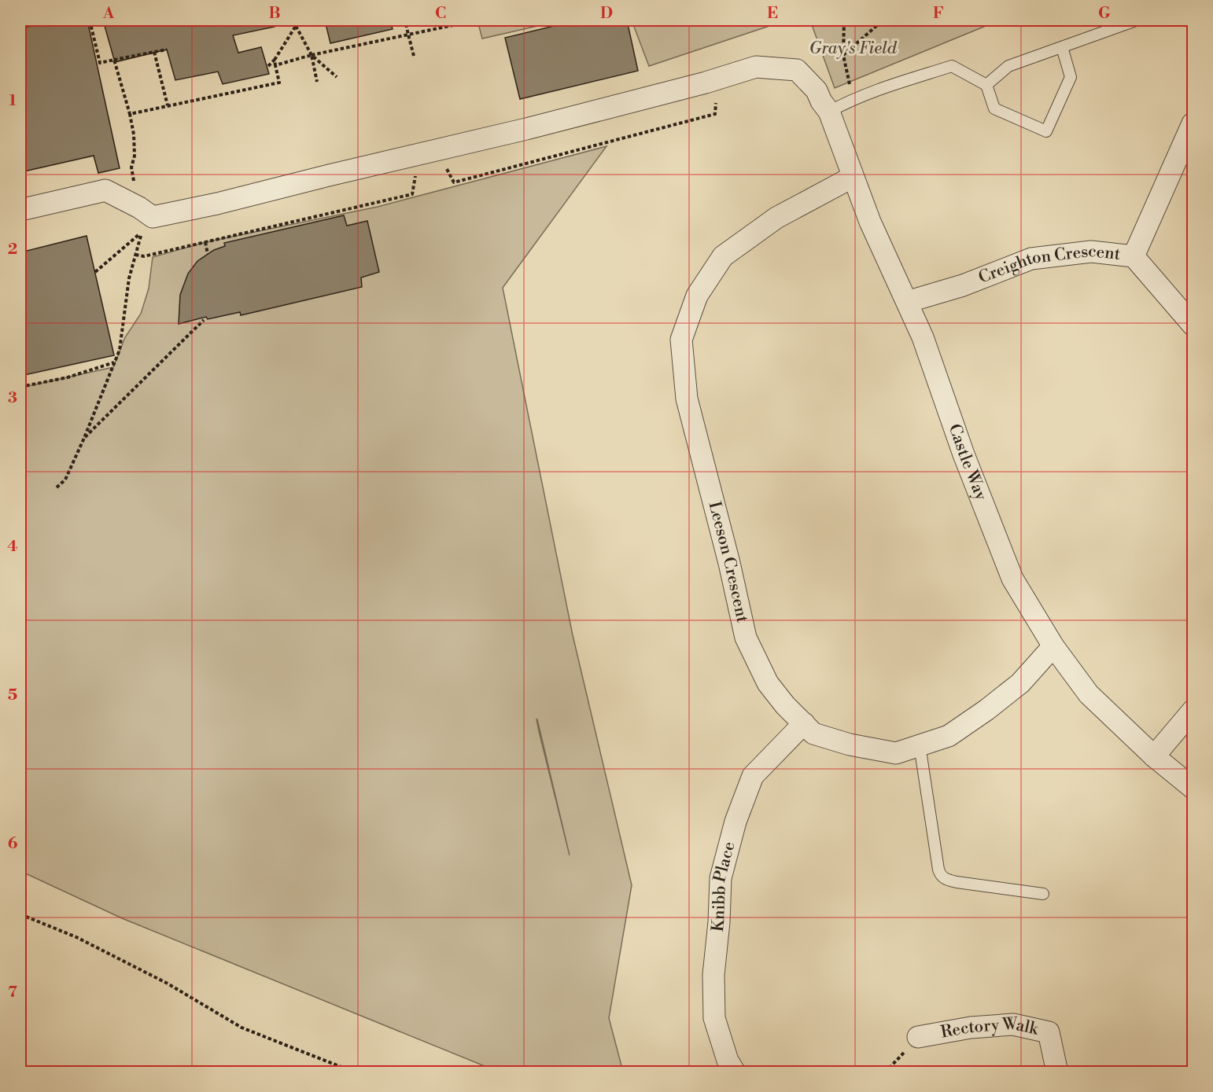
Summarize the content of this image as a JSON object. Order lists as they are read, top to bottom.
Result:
{
  "streets": {
    "street": [
      "Creighton Crescent",
      "Castle Way",
      "Leeson Crescent",
      "Knibb Place",
      "Rectory Walk"
    ]
  },
  "crossings": [
    ["Creighton Crescent", "Castle Way"],
    ["Castle Way", "Leeson Crescent"],
    ["Leeson Crescent", "Knibb Place"]
  ],
  "parks": ["Gray's Field"],
  "grid": {
    "columns": [
      "A",
      "B",
      "C",
      "D",
      "E",
      "F",
      "G"
    ],
    "rows": [
      "1",
      "2",
      "3",
      "4",
      "5",
      "6",
      "7"
    ]
  }
}
